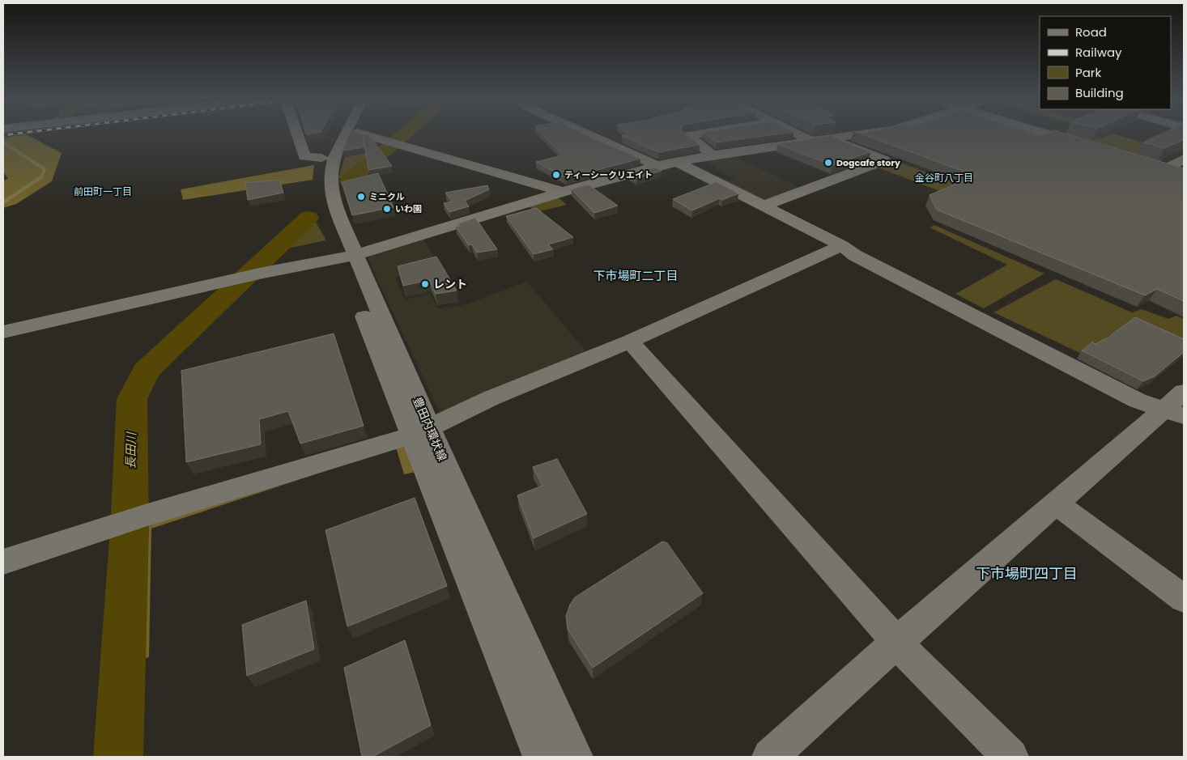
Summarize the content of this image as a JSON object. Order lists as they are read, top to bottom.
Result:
{
  "streets": {
    "street": ["豊田内環状線"]
  },
  "districts": [
    "金谷町八丁目",
    "前田町一丁目",
    "下市場町二丁目",
    "下市場町四丁目"
  ],
  "water": ["長田川"],
  "places": [
    "Dogcafe story",
    "ティーシークリエイト",
    "ミニクル",
    "いわ園",
    "レント"
  ],
  "legend": [
    "Road",
    "Railway",
    "Park",
    "Building"
  ]
}
